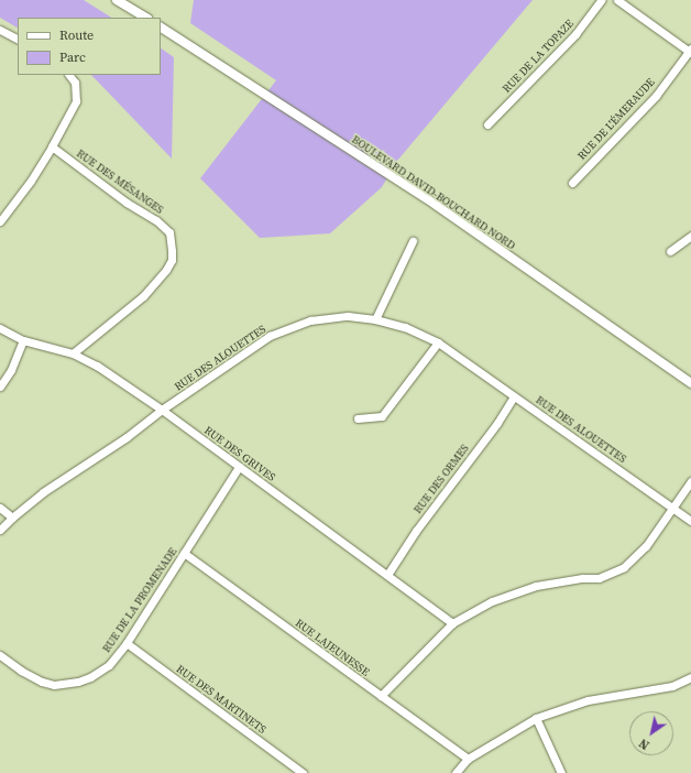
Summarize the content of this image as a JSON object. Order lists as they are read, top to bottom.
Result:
{
  "streets": {
    "street": [
      "RUE DE LA TOPAZE",
      "RUE DE L'ÉMERAUDE",
      "RUE DES MÉSANGES",
      "BOULEVARD DAVID-BOUCHARD NORD",
      "RUE DES ALOUETTES",
      "RUE DES GRIVES",
      "RUE DES ORMES",
      "RUE DE LA PROMENADE",
      "RUE LAJEUNESSE",
      "RUE DES MARTINETS"
    ]
  },
  "crossings": [
    ["RUE DES MÉSANGES", "RUE DES GRIVES"],
    ["RUE DES ALOUETTES", "RUE DES GRIVES"],
    ["RUE DES ALOUETTES", "RUE DES ORMES"],
    ["RUE DES GRIVES", "RUE DES ORMES"],
    ["RUE DES GRIVES", "RUE DE LA PROMENADE"],
    ["RUE DE LA PROMENADE", "RUE LAJEUNESSE"],
    ["RUE DE LA PROMENADE", "RUE DES MARTINETS"]
  ],
  "legend": ["Route", "Parc"],
  "north": "bottom left"
}
